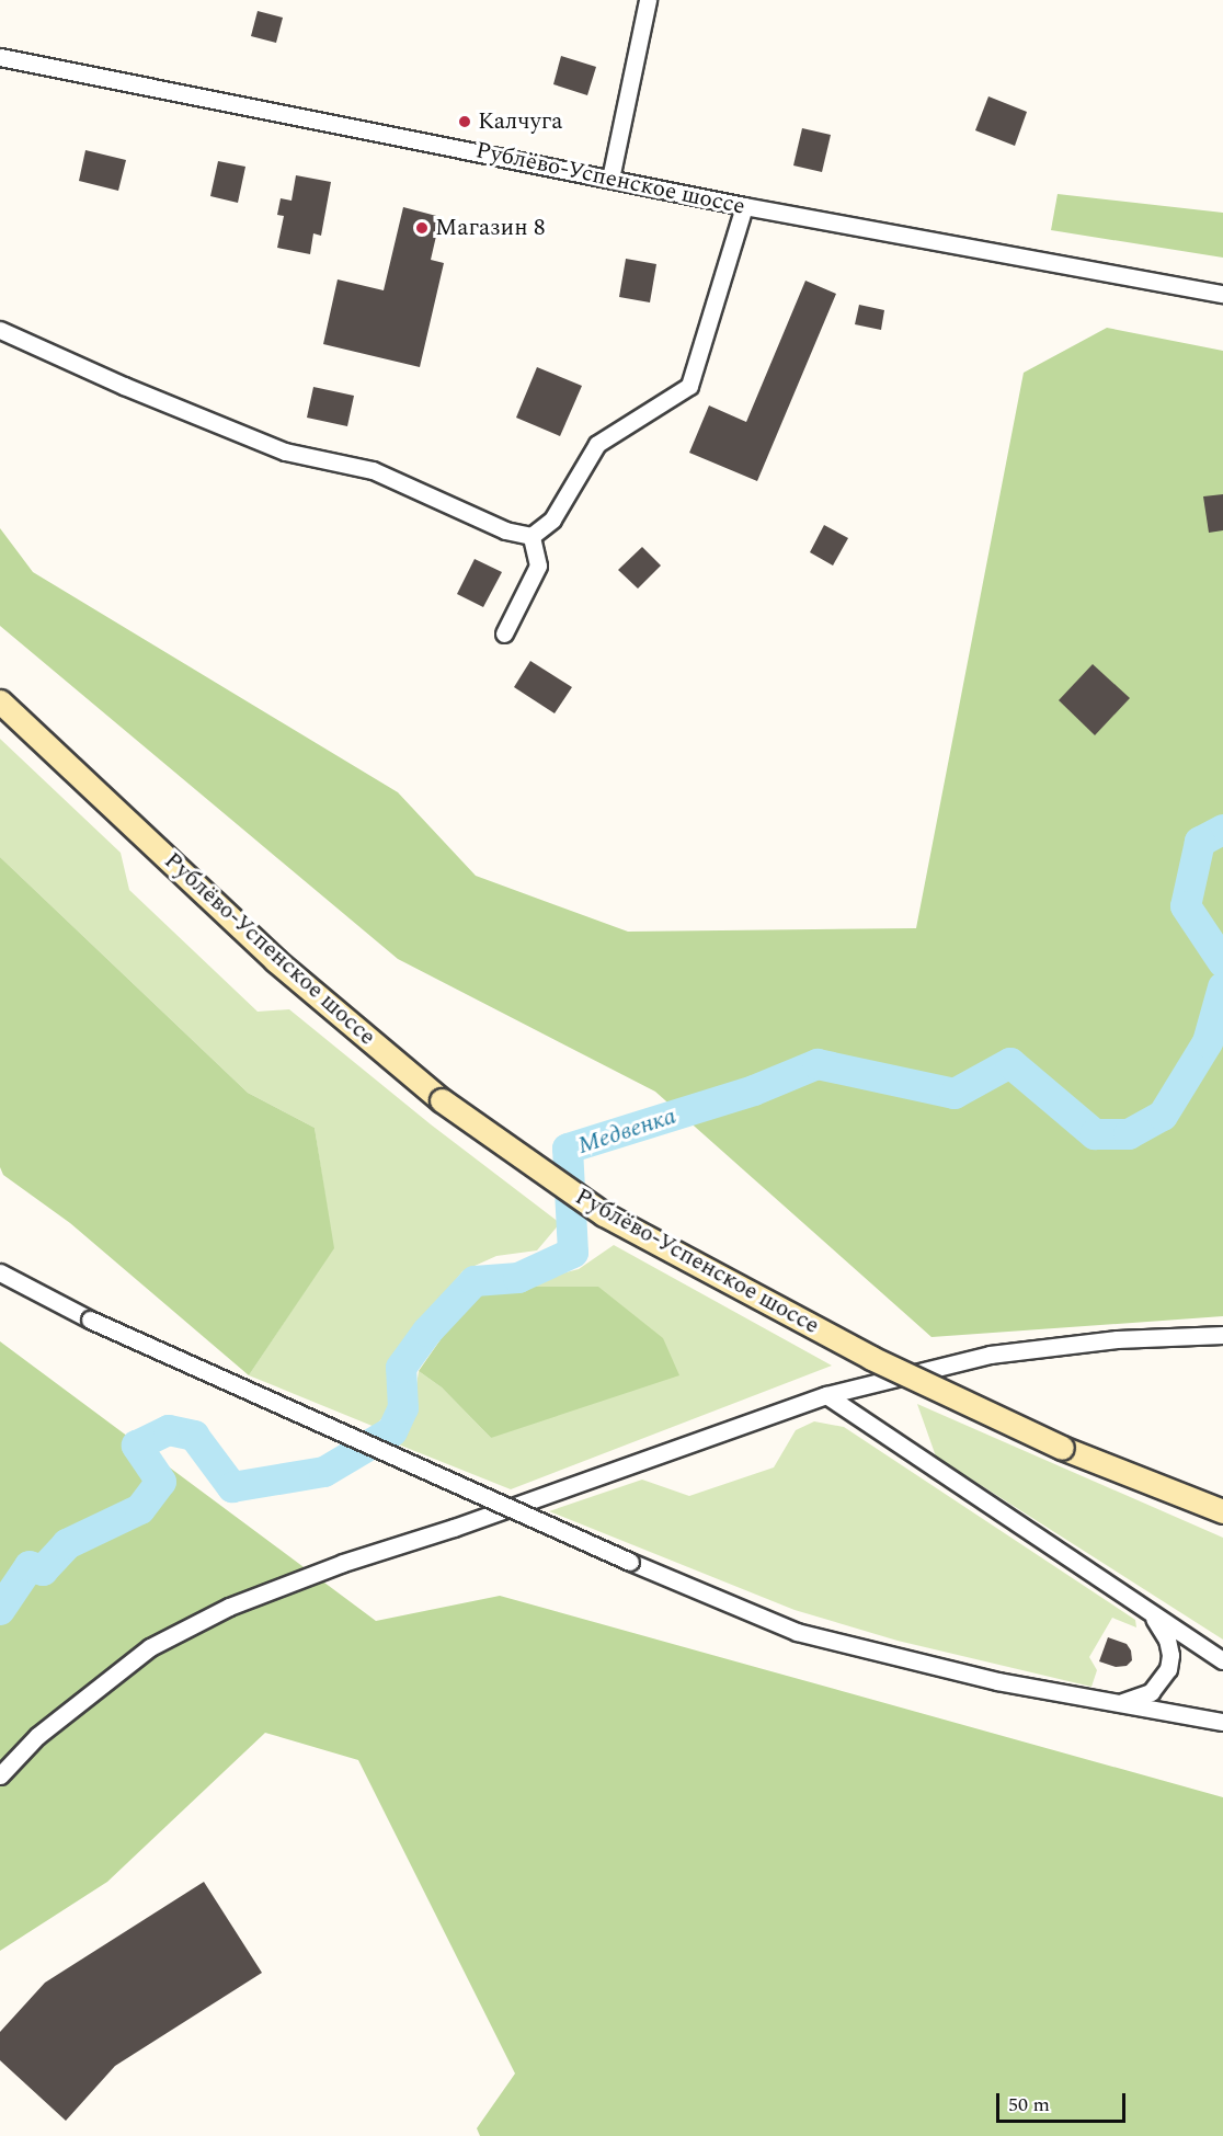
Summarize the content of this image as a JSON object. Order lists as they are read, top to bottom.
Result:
{
  "streets": {
    "main road": ["Рублёво-Успенское шоссе"]
  },
  "water": ["Медвенка"],
  "places": ["Калчуга", "Магазин 8"],
  "scale_bar": "50 m"
}
